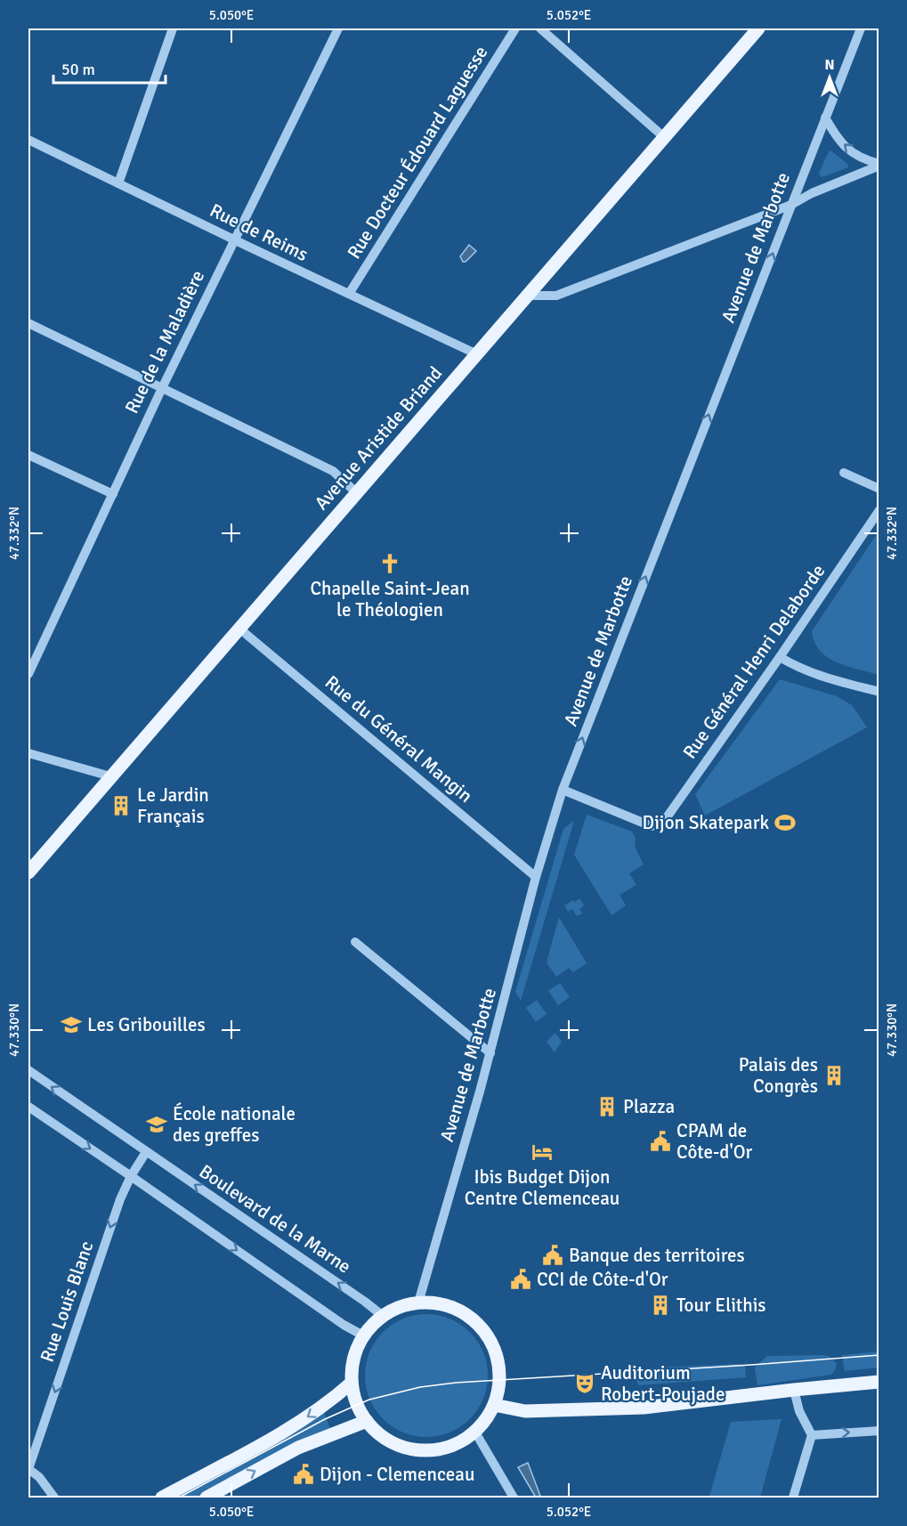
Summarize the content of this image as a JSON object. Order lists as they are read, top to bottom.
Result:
{
  "streets": {
    "main road": ["Avenue Aristide Briand"],
    "street": [
      "Rue Docteur Édouard Laguesse",
      "Rue de Reims",
      "Avenue de Marbotte",
      "Rue de la Maladière",
      "Rue Général Henri Delaborde",
      "Rue du Général Mangin",
      "Boulevard de la Marne",
      "Rue Louis Blanc"
    ]
  },
  "crossings": [
    ["Rue Docteur Édouard Laguesse", "Rue de Reims"],
    ["Rue de Reims", "Rue de la Maladière"],
    ["Rue de Reims", "Avenue Aristide Briand"],
    ["Avenue de Marbotte", "Rue Général Henri Delaborde"],
    ["Avenue de Marbotte", "Rue du Général Mangin"],
    ["Avenue de Marbotte", "Boulevard de la Marne"],
    ["Avenue Aristide Briand", "Rue du Général Mangin"]
  ],
  "one_way": ["Avenue de Marbotte", "Rue Louis Blanc"],
  "places": {
    "church": ["Chapelle Saint-Jean le Théologien"],
    "building": [
      "Le Jardin Français",
      "Palais des Congrès",
      "Plazza",
      "Tour Elithis"
    ],
    "sports": ["Dijon Skatepark"],
    "school or university": ["Les Gribouilles", "École nationale des greffes"],
    "public building": [
      "CPAM de Côte-d'Or",
      "Banque des territoires",
      "CCI de Côte-d'Or",
      "Dijon - Clemenceau"
    ],
    "hotel": ["Ibis Budget Dijon Centre Clemenceau"],
    "theatre": ["Auditorium Robert-Poujade"]
  },
  "scale_bar": "50 m",
  "north": "top",
  "coordinates": [
    "5.050°E",
    "5.052°E",
    "47.332°N",
    "47.330°N"
  ]
}
